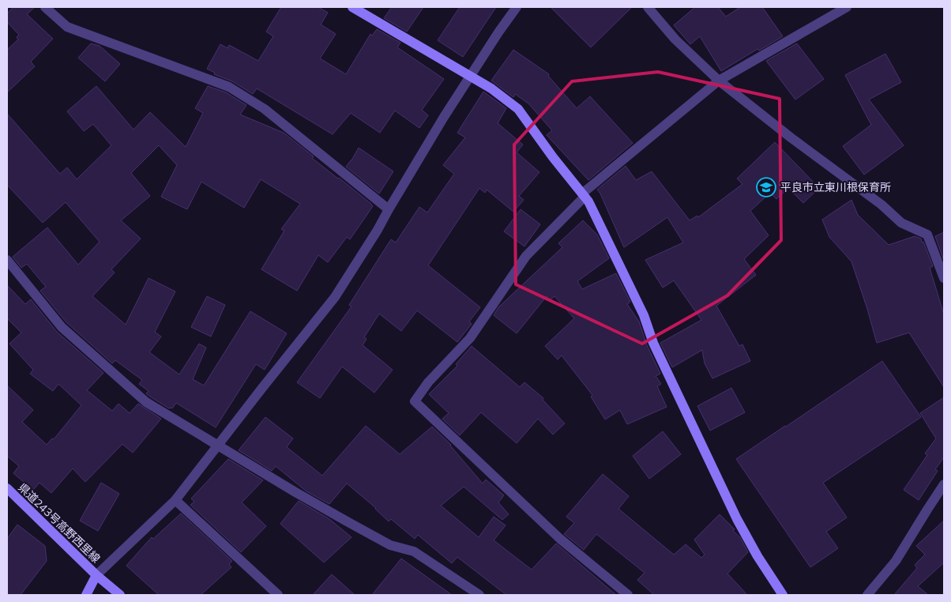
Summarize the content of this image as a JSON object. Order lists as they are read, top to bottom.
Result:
{
  "streets": {
    "street": ["県道243号高野西里線"]
  },
  "places": {
    "school or university": ["平良市立東川根保育所"]
  }
}
